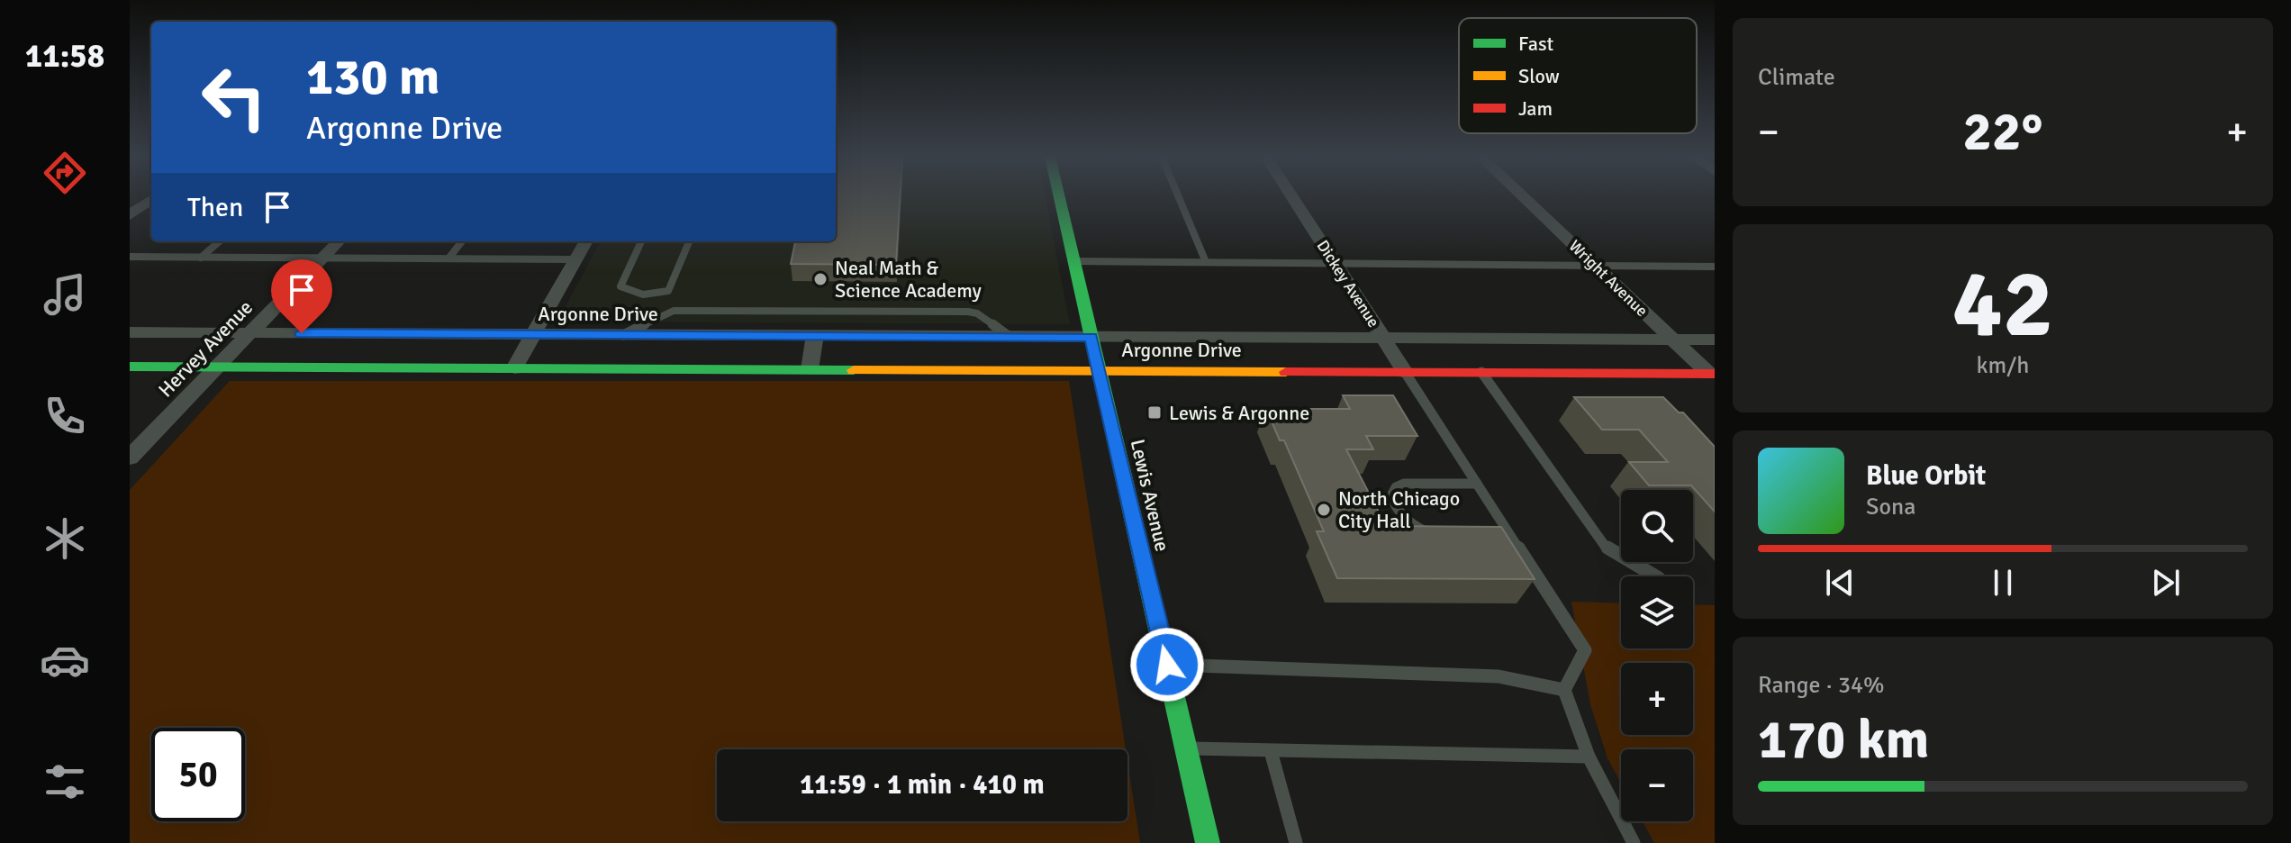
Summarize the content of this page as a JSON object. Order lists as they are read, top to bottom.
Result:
{
  "streets": {
    "street": [
      "Wright Avenue",
      "Dickey Avenue",
      "Argonne Drive",
      "Hervey Avenue",
      "Lewis Avenue"
    ]
  },
  "crossings": [
    ["Wright Avenue", "Argonne Drive"],
    ["Dickey Avenue", "Argonne Drive"],
    ["Argonne Drive", "Hervey Avenue"],
    ["Argonne Drive", "Lewis Avenue"]
  ],
  "places": {
    "other": ["Neal Math & Science Academy", "North Chicago City Hall"],
    "transit": ["Lewis & Argonne"]
  },
  "legend": ["Fast", "Slow", "Jam"],
  "page": {
    "tabs": "11:58",
    "tile": [
      "Climate",
      ["42", "km/h"],
      ["Range · 34%", "170 km"]
    ],
    "turn": ["130 m", "Argonne Drive"],
    "heat": ["−", "22°", "+"],
    "then": "Then",
    "song": ["Blue Orbit", "Sona"],
    "map_buttons": ["+", "−"],
    "limit": "50",
    "trip": "11:59 · 1 min · 410 m"
  }
}
